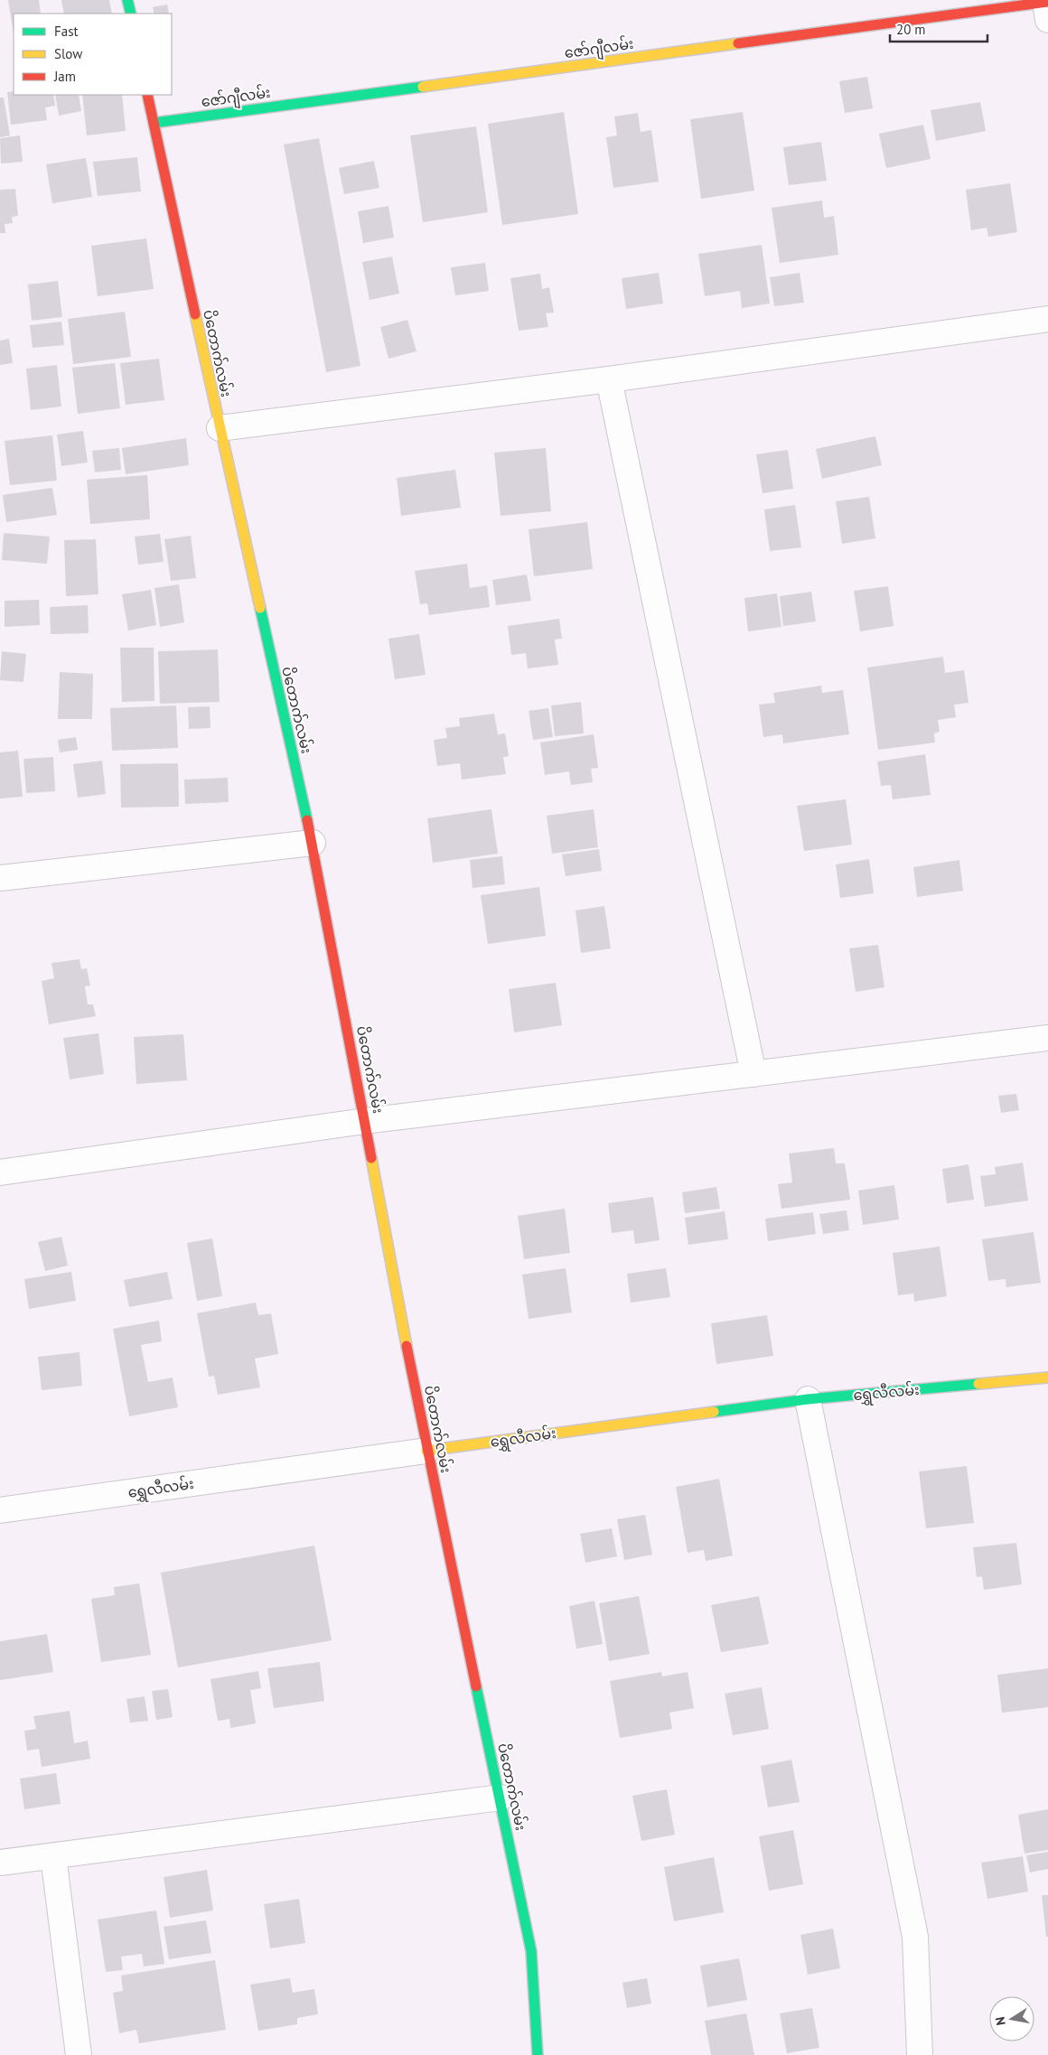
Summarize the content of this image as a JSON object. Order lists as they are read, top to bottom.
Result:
{
  "streets": {
    "street": ["ဇော်ဂျီလမ်း", "ပိတောက်လမ်း", "ရွှေလီလမ်း"]
  },
  "crossings": [
    ["ဇော်ဂျီလမ်း", "ပိတောက်လမ်း"],
    ["ပိတောက်လမ်း", "ရွှေလီလမ်း"]
  ],
  "legend": ["Fast", "Slow", "Jam"],
  "scale_bar": "20 m",
  "north": "left"
}
